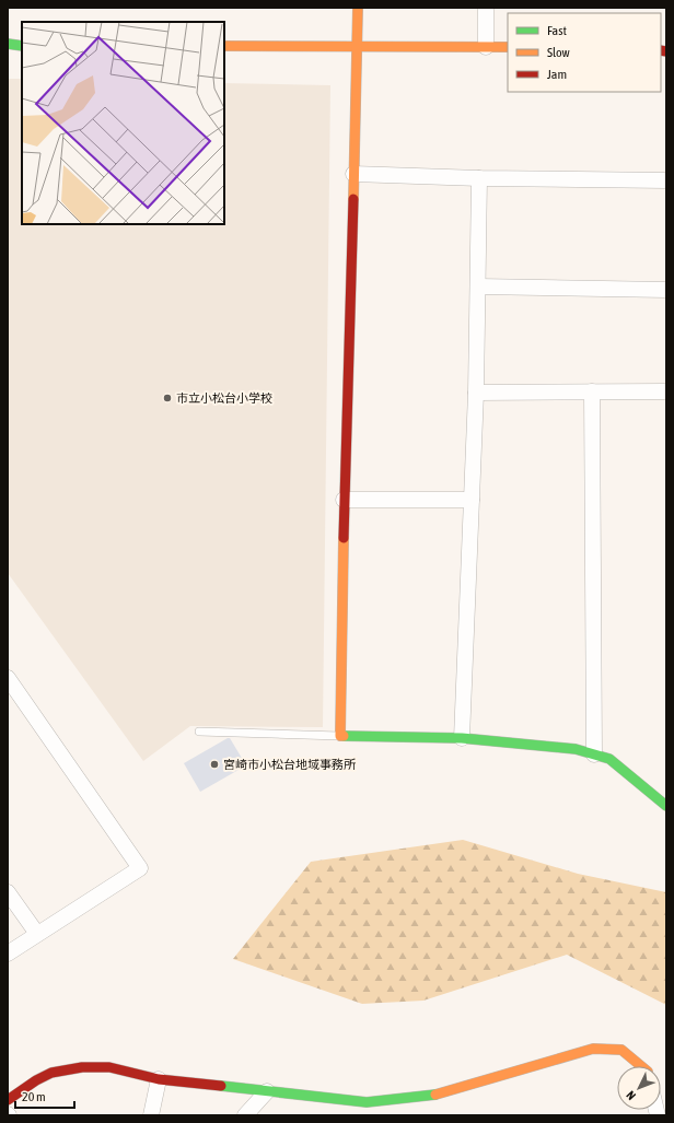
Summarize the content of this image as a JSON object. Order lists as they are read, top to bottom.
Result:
{
  "places": ["市立小松台小学校", "宮崎市小松台地域事務所"],
  "legend": ["Fast", "Slow", "Jam"],
  "scale_bar": "20 m",
  "north": "bottom left"
}
